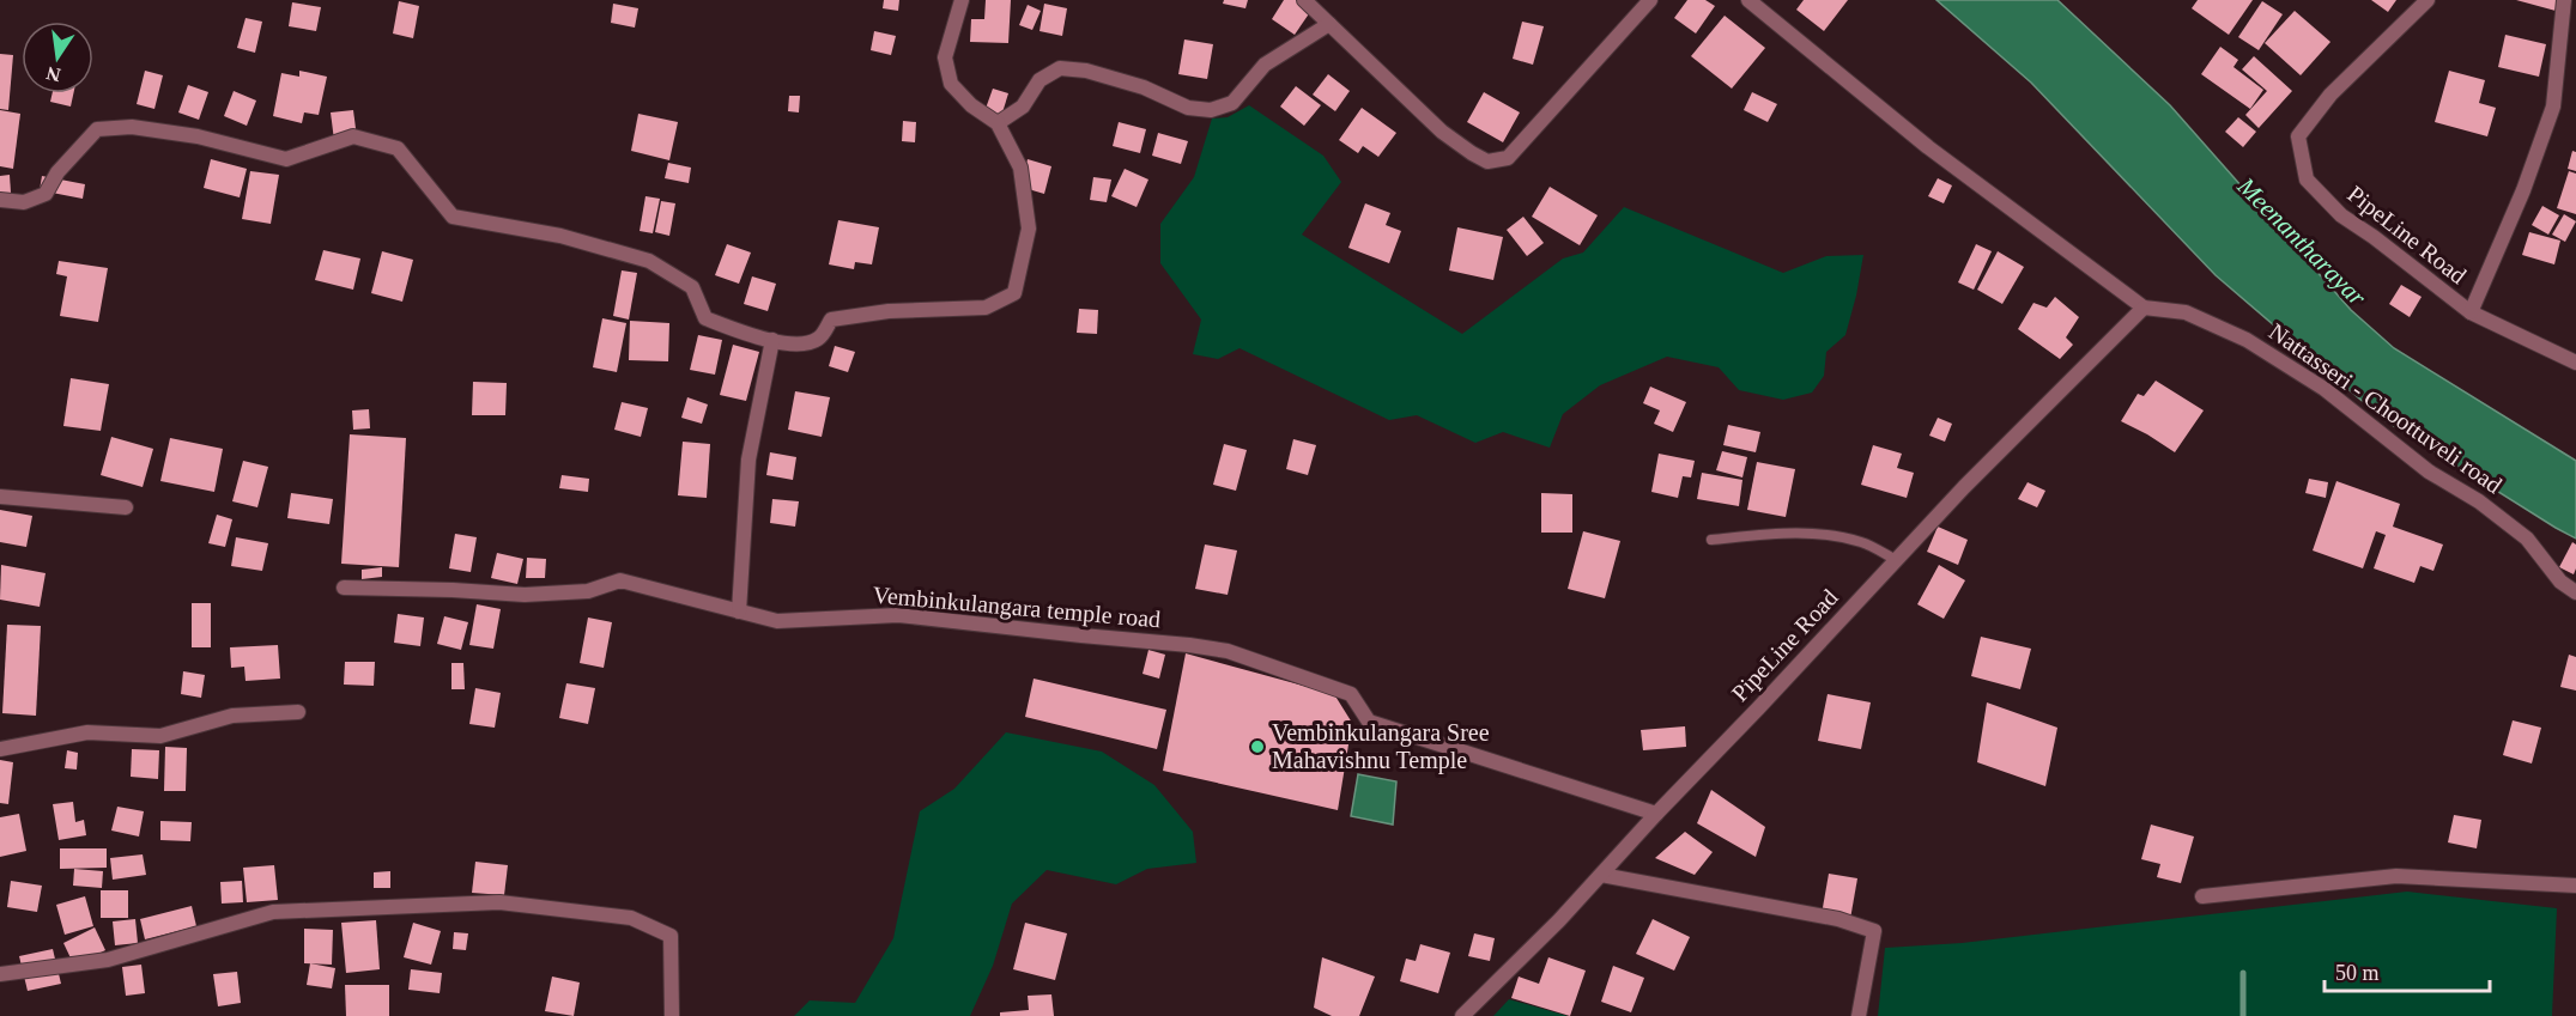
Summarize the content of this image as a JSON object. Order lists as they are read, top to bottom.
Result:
{
  "streets": {
    "street": ["PipeLine Road", "Nattasseri - Choottuveli road", "Vembinkulangara temple road"]
  },
  "crossings": [
    ["PipeLine Road", "Nattasseri - Choottuveli road"],
    ["PipeLine Road", "Vembinkulangara temple road"]
  ],
  "water": ["Meenantharayar"],
  "places": ["Vembinkulangara Sree Mahavishnu Temple"],
  "scale_bar": "50 m",
  "north": "bottom"
}
